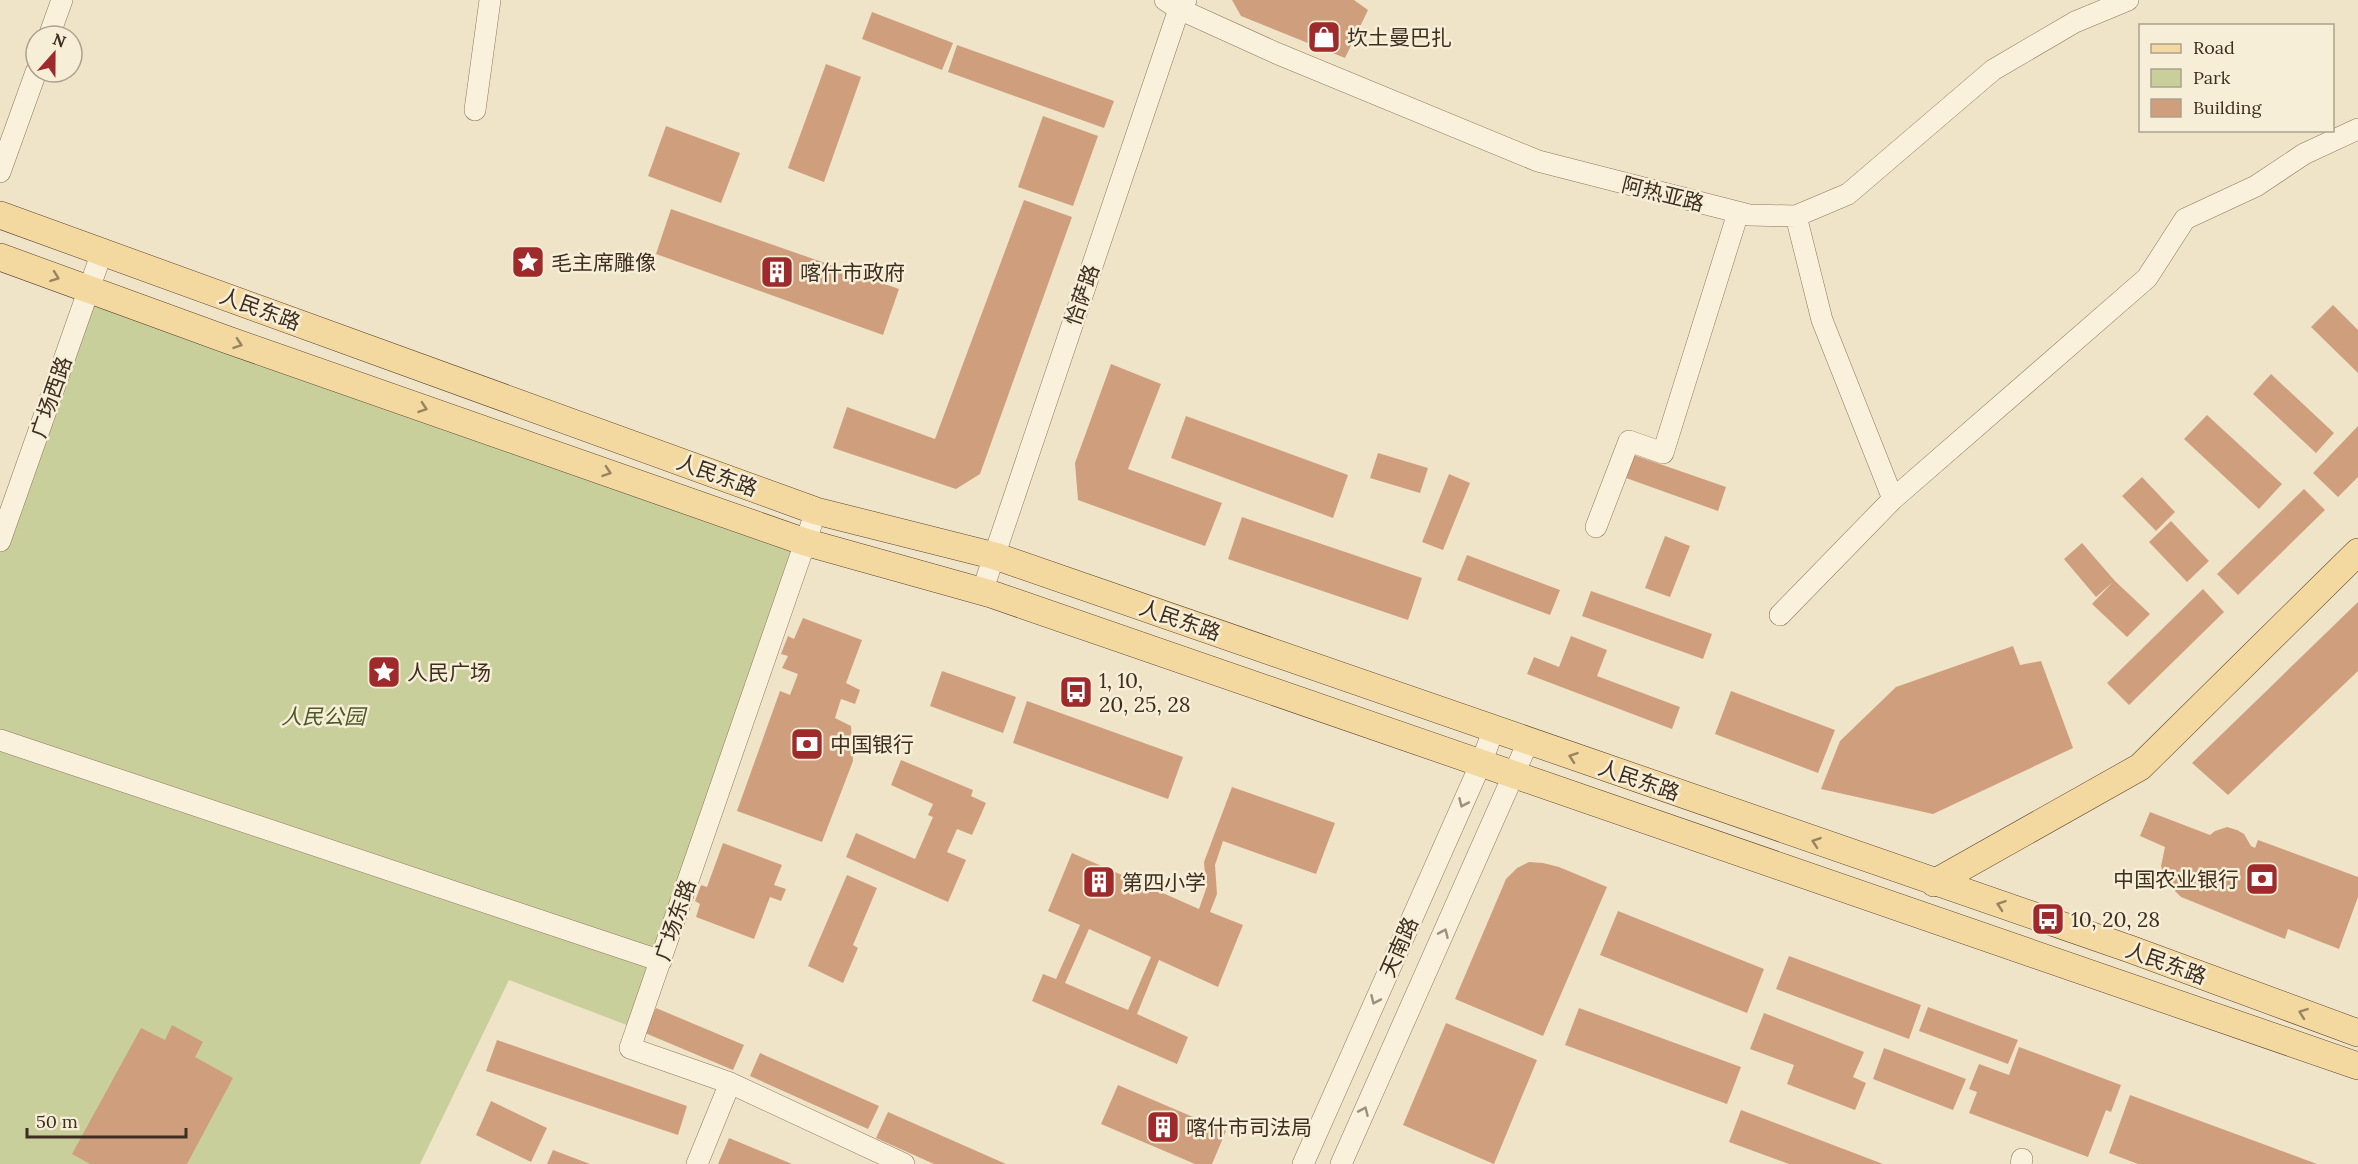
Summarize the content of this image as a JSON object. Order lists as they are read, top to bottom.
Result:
{
  "streets": {
    "main road": ["人民东路"],
    "street": [
      "阿热亚路",
      "恰萨路",
      "广场西路",
      "广场东路",
      "天南路"
    ]
  },
  "crossings": [
    ["阿热亚路", "恰萨路"],
    ["恰萨路", "人民东路"],
    ["人民东路", "广场西路"],
    ["人民东路", "广场东路"],
    ["人民东路", "天南路"]
  ],
  "parks": ["人民公园"],
  "places": {
    "shop": ["坎土曼巴扎"],
    "place": ["毛主席雕像", "人民广场"],
    "building": ["喀什市政府", "第四小学", "喀什市司法局"],
    "bus stop": ["1, 10, 20, 25, 28", "10, 20, 28"],
    "bank": ["中国银行", "中国农业银行"]
  },
  "legend": ["Road", "Park", "Building"],
  "scale_bar": "50 m",
  "north": "top"
}
